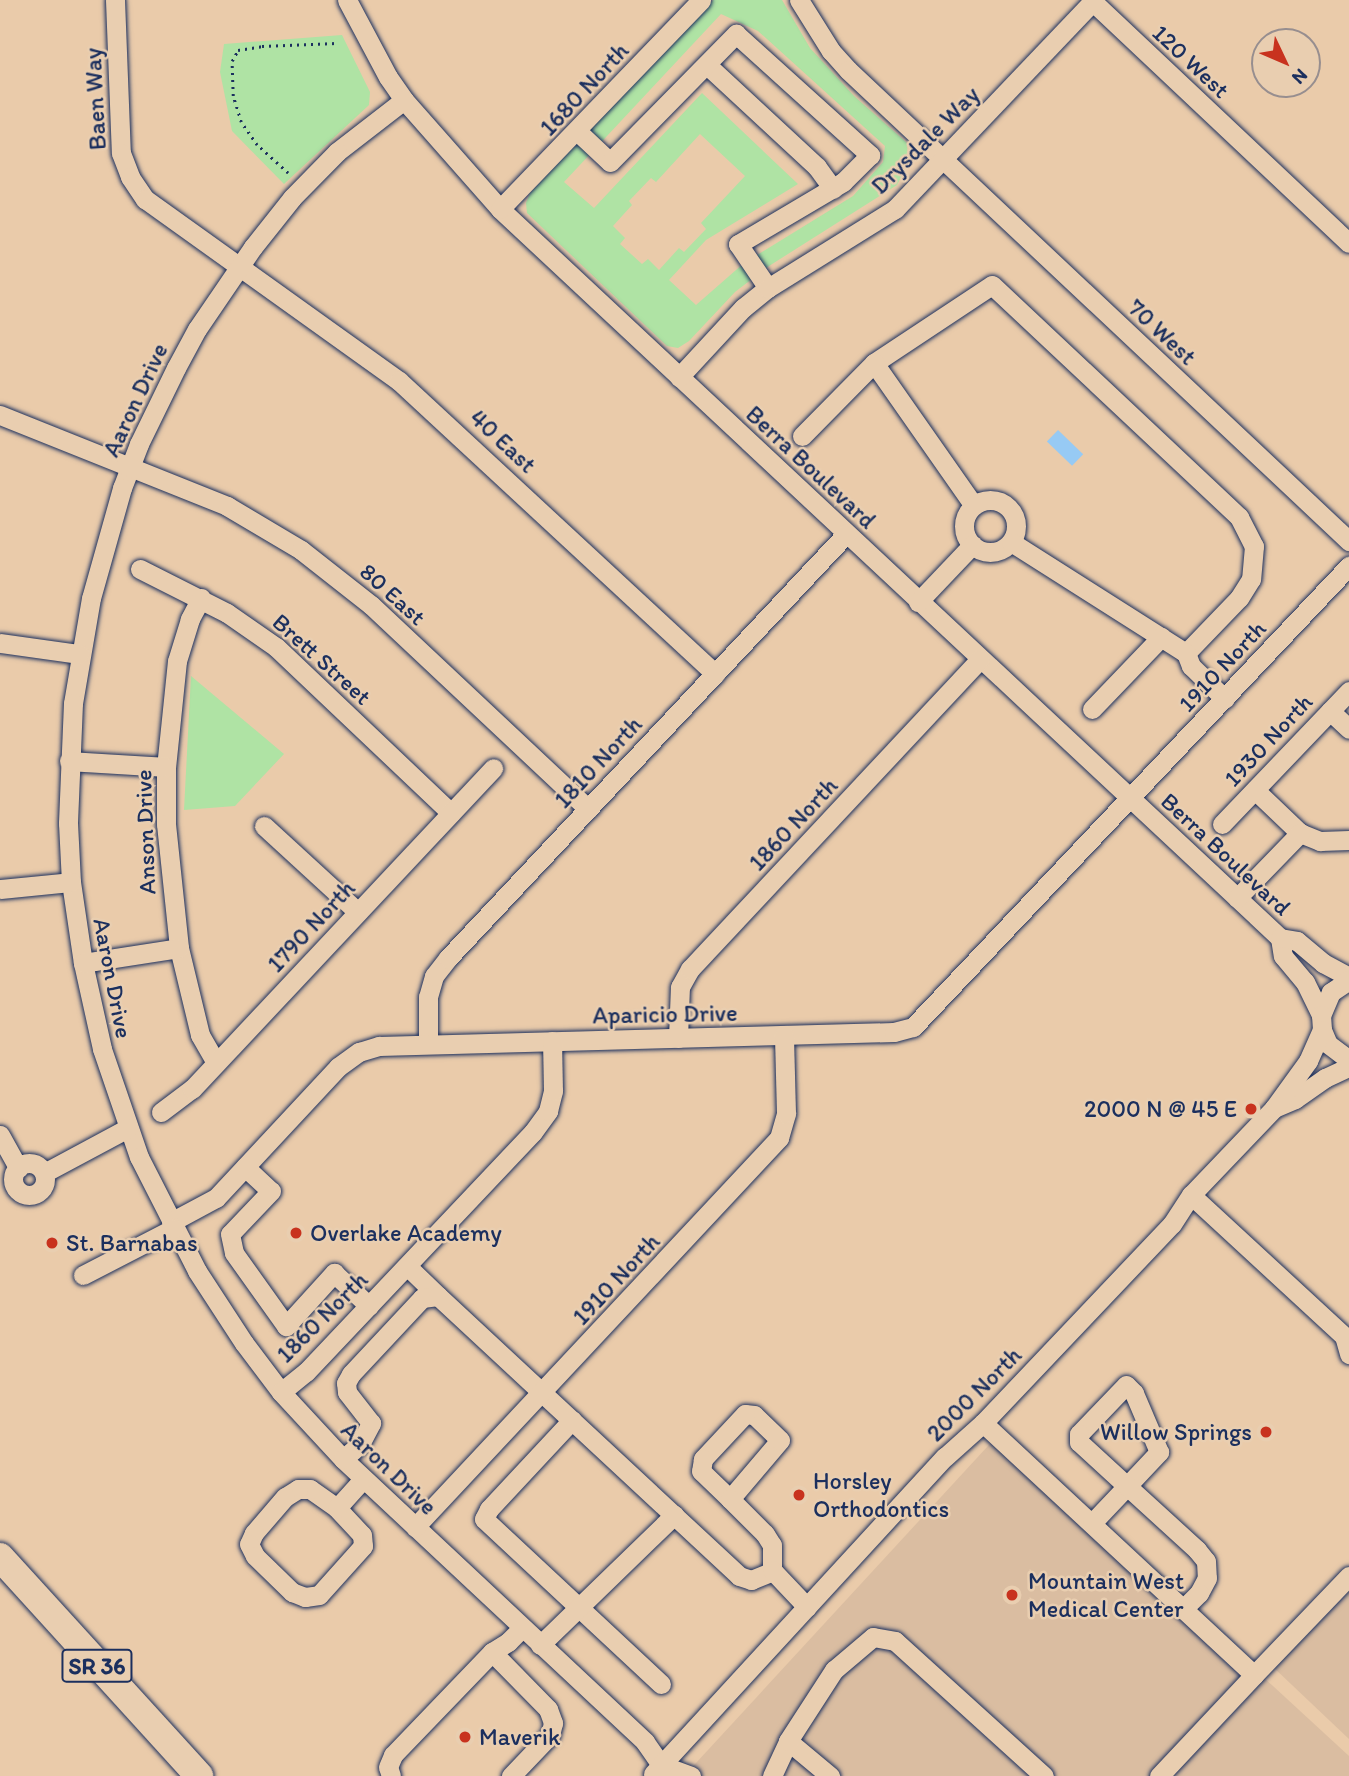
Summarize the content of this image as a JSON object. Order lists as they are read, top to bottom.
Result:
{
  "streets": {
    "highway": ["SR 36"],
    "street": [
      "120 West",
      "1680 North",
      "Baen Way",
      "Drysdale Way",
      "70 West",
      "Aaron Drive",
      "40 East",
      "Berra Boulevard",
      "80 East",
      "Brett Street",
      "1910 North",
      "1930 North",
      "1810 North",
      "1860 North",
      "Anson Drive",
      "1790 North",
      "Aparicio Drive",
      "2000 North"
    ]
  },
  "crossings": [
    ["120 West", "Drysdale Way"],
    ["1680 North", "Berra Boulevard"],
    ["Baen Way", "Aaron Drive"],
    ["Baen Way", "40 East"],
    ["Drysdale Way", "70 West"],
    ["Drysdale Way", "Berra Boulevard"],
    ["Aaron Drive", "40 East"],
    ["Aaron Drive", "Berra Boulevard"],
    ["Aaron Drive", "80 East"],
    ["Aaron Drive", "1910 North"],
    ["Aaron Drive", "1860 North"],
    ["Aaron Drive", "Aparicio Drive"],
    ["Aaron Drive", "2000 North"],
    ["40 East", "1810 North"],
    ["Berra Boulevard", "1910 North"],
    ["Berra Boulevard", "1810 North"],
    ["Berra Boulevard", "1860 North"],
    ["Berra Boulevard", "Aparicio Drive"],
    ["Berra Boulevard", "2000 North"],
    ["80 East", "1810 North"],
    ["Brett Street", "Anson Drive"],
    ["Brett Street", "1790 North"],
    ["1910 North", "Aparicio Drive"],
    ["1810 North", "Aparicio Drive"],
    ["1860 North", "Aparicio Drive"],
    ["Anson Drive", "1790 North"]
  ],
  "places": [
    "2000 N @ 45 E",
    "Overlake Academy",
    "St. Barnabas",
    "Willow Springs",
    "Horsley Orthodontics",
    "Mountain West Medical Center",
    "Maverik"
  ],
  "north": "bottom right"
}
